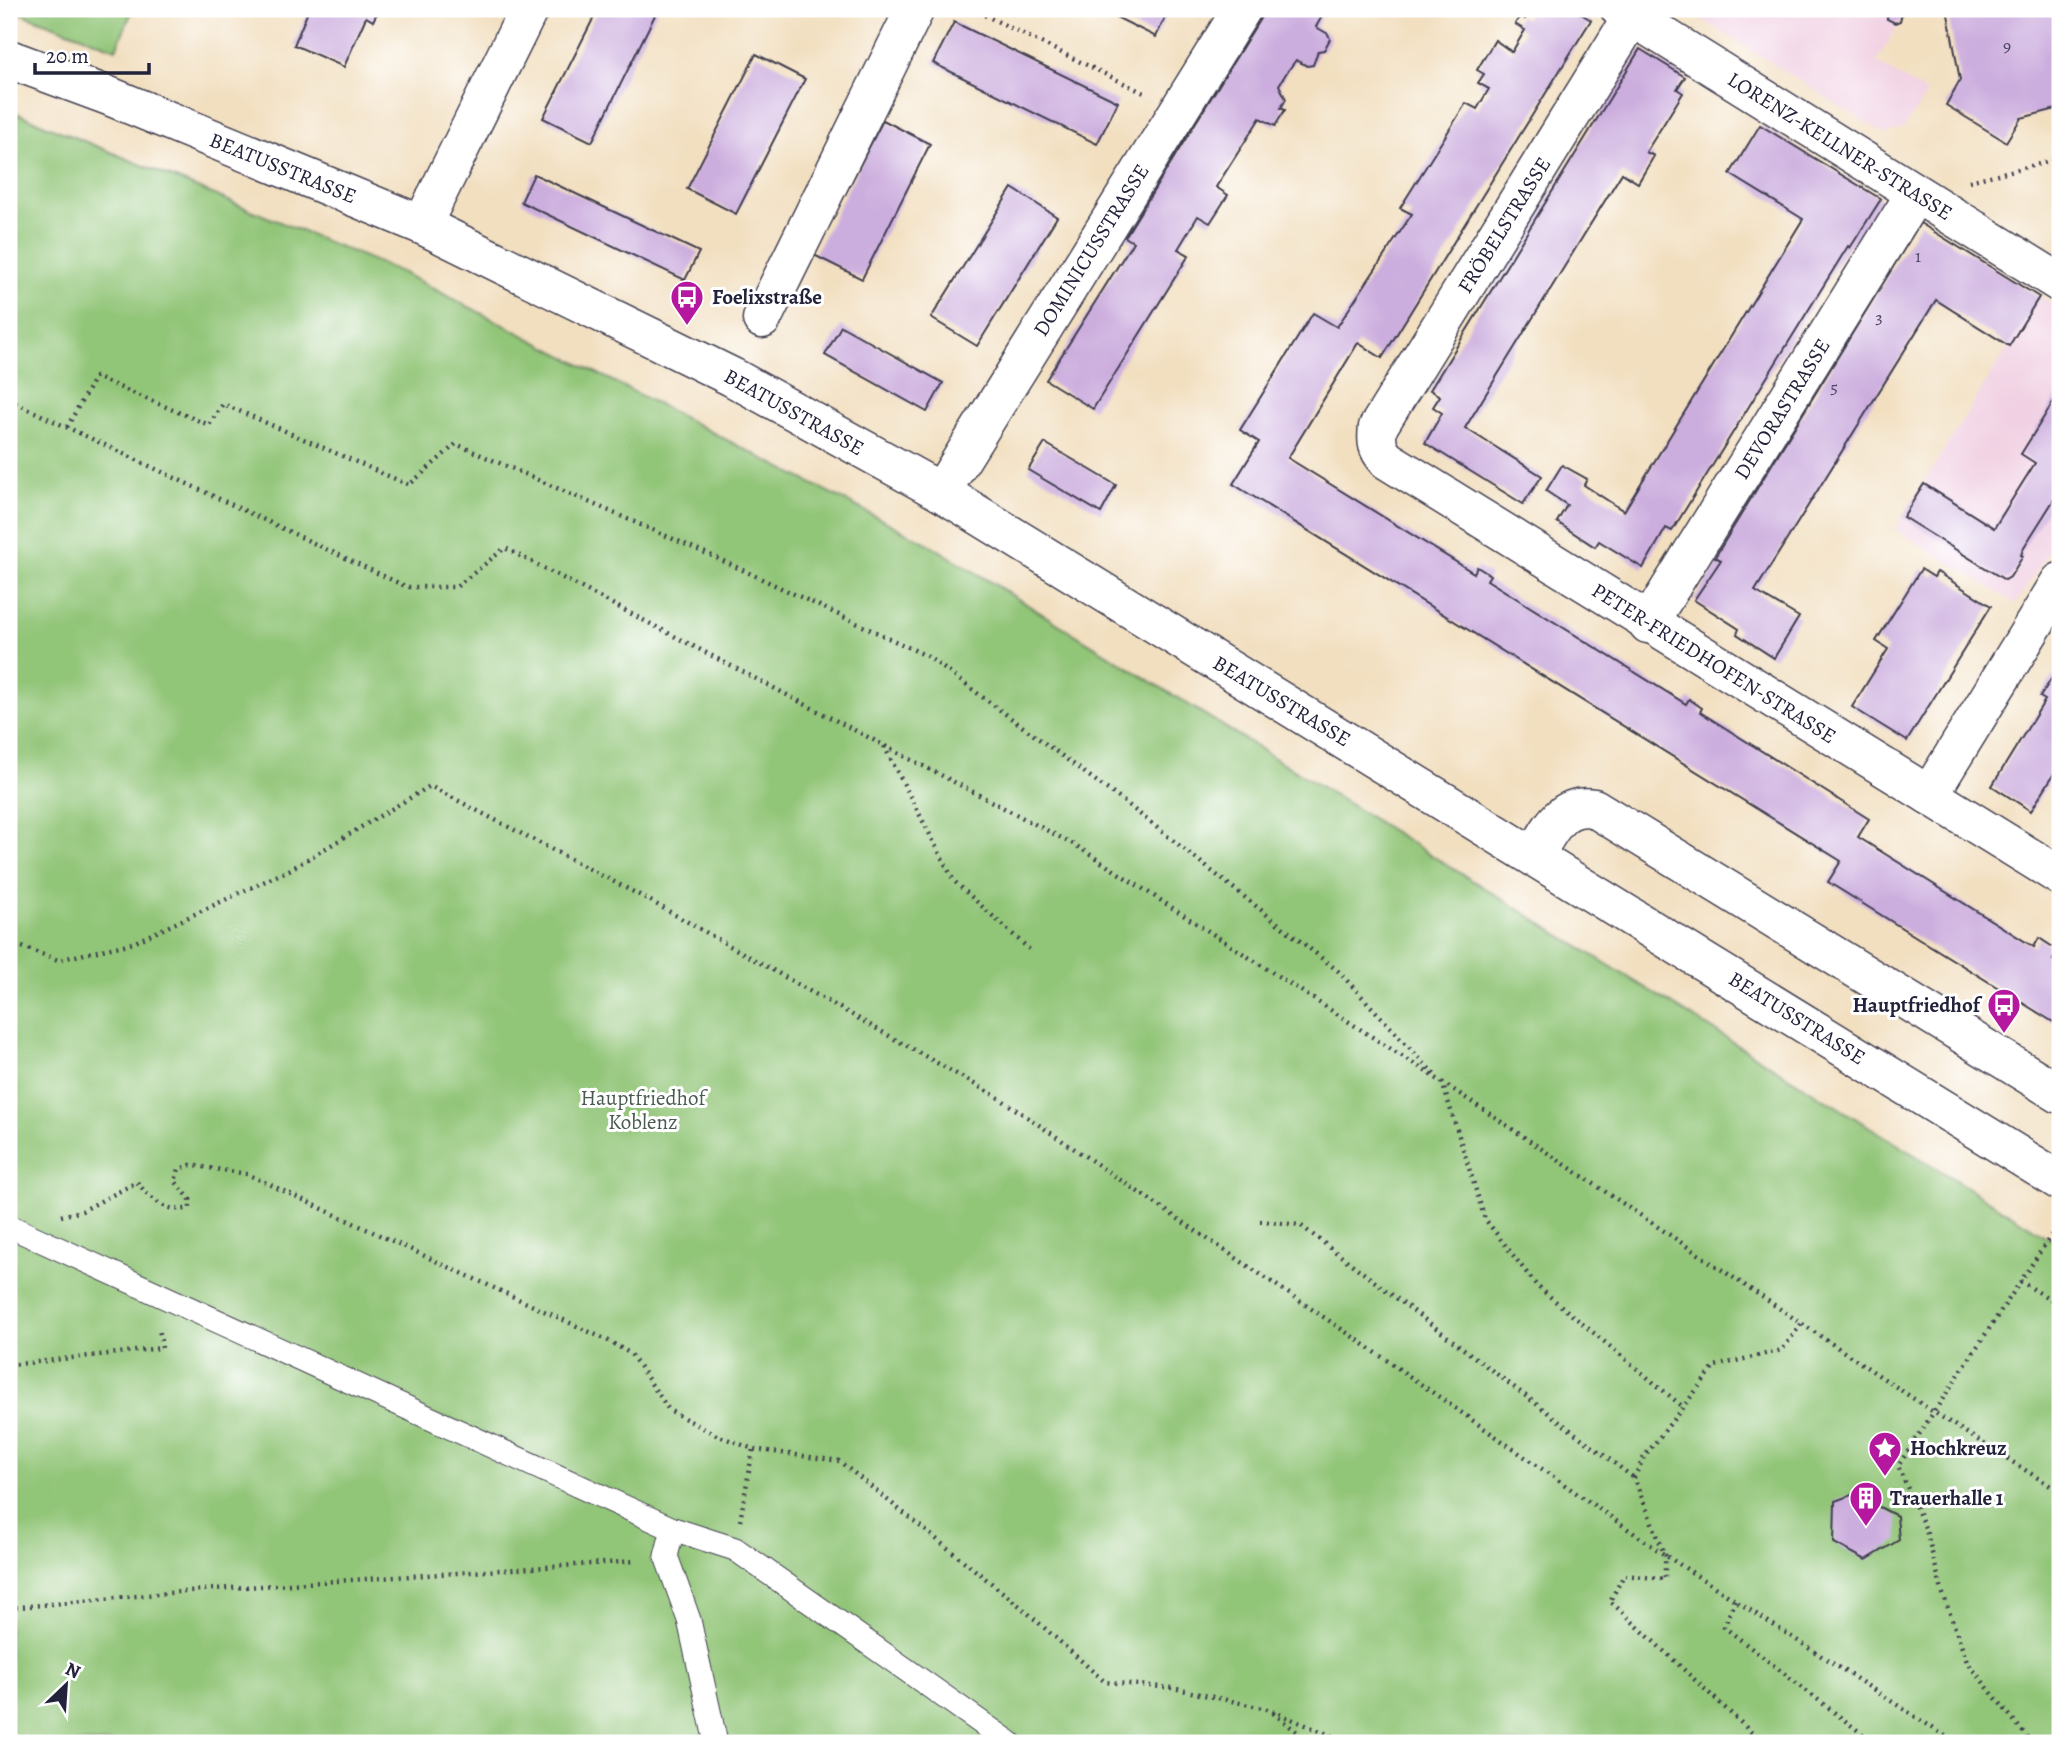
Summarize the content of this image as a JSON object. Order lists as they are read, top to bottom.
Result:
{
  "streets": {
    "street": [
      "LORENZ-KELLNER-STRASSE",
      "BEATUSSTRASSE",
      "FRÖBELSTRASSE",
      "DOMINICUSSTRASSE",
      "DEVORASTRASSE",
      "PETER-FRIEDHOFEN-STRASSE"
    ]
  },
  "crossings": [
    ["LORENZ-KELLNER-STRASSE", "FRÖBELSTRASSE"],
    ["LORENZ-KELLNER-STRASSE", "DEVORASTRASSE"],
    ["BEATUSSTRASSE", "DOMINICUSSTRASSE"],
    ["FRÖBELSTRASSE", "PETER-FRIEDHOFEN-STRASSE"],
    ["DEVORASTRASSE", "PETER-FRIEDHOFEN-STRASSE"]
  ],
  "parks": ["Hauptfriedhof Koblenz"],
  "places": {
    "bus stop": ["Foelixstraße", "Hauptfriedhof"],
    "place": ["Hochkreuz"],
    "building": ["Trauerhalle 1"]
  },
  "house_numbers": [
    "9",
    "1",
    "3",
    "5"
  ],
  "scale_bar": "20 m",
  "north": "top right"
}
